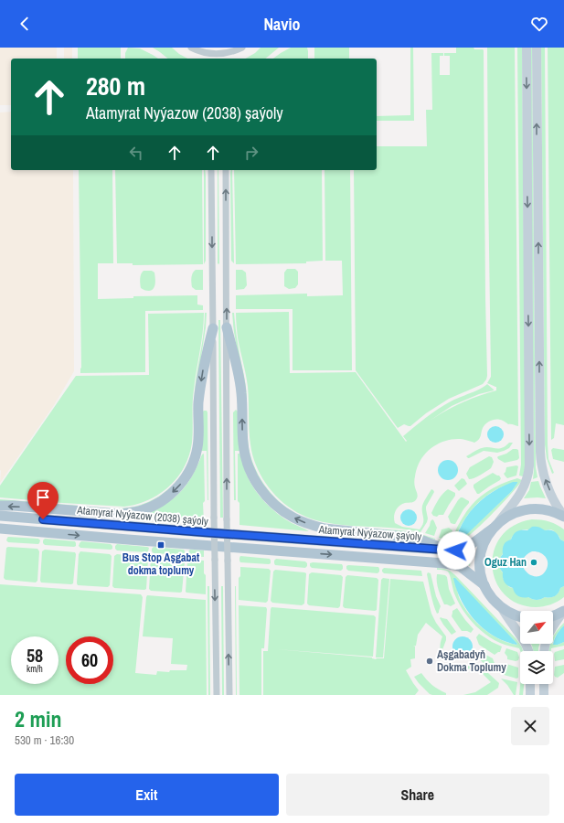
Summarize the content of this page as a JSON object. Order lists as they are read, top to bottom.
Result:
{
  "streets": {
    "main road": ["Atamyrat Nyýazow (2038) şaýoly", "Atamyrat Nyýazow şaýoly"]
  },
  "crossings": [
    ["Atamyrat Nyýazow (2038) şaýoly", "Atamyrat Nyýazow şaýoly"]
  ],
  "places": {
    "transit": ["Bus Stop Aşgabat dokma toplumy"],
    "other": ["Oguz Han", "Aşgabadyň Dokma Toplumy"]
  },
  "north": "top right",
  "page": {
    "header": "Navio",
    "turn": ["280 m", "Atamyrat Nyýazow (2038) şaýoly"],
    "speed": "58 km/h",
    "limit": "60",
    "heading": ["2 min", "530 m · 16:30"],
    "buttons": ["Exit", "Share"]
  }
}
